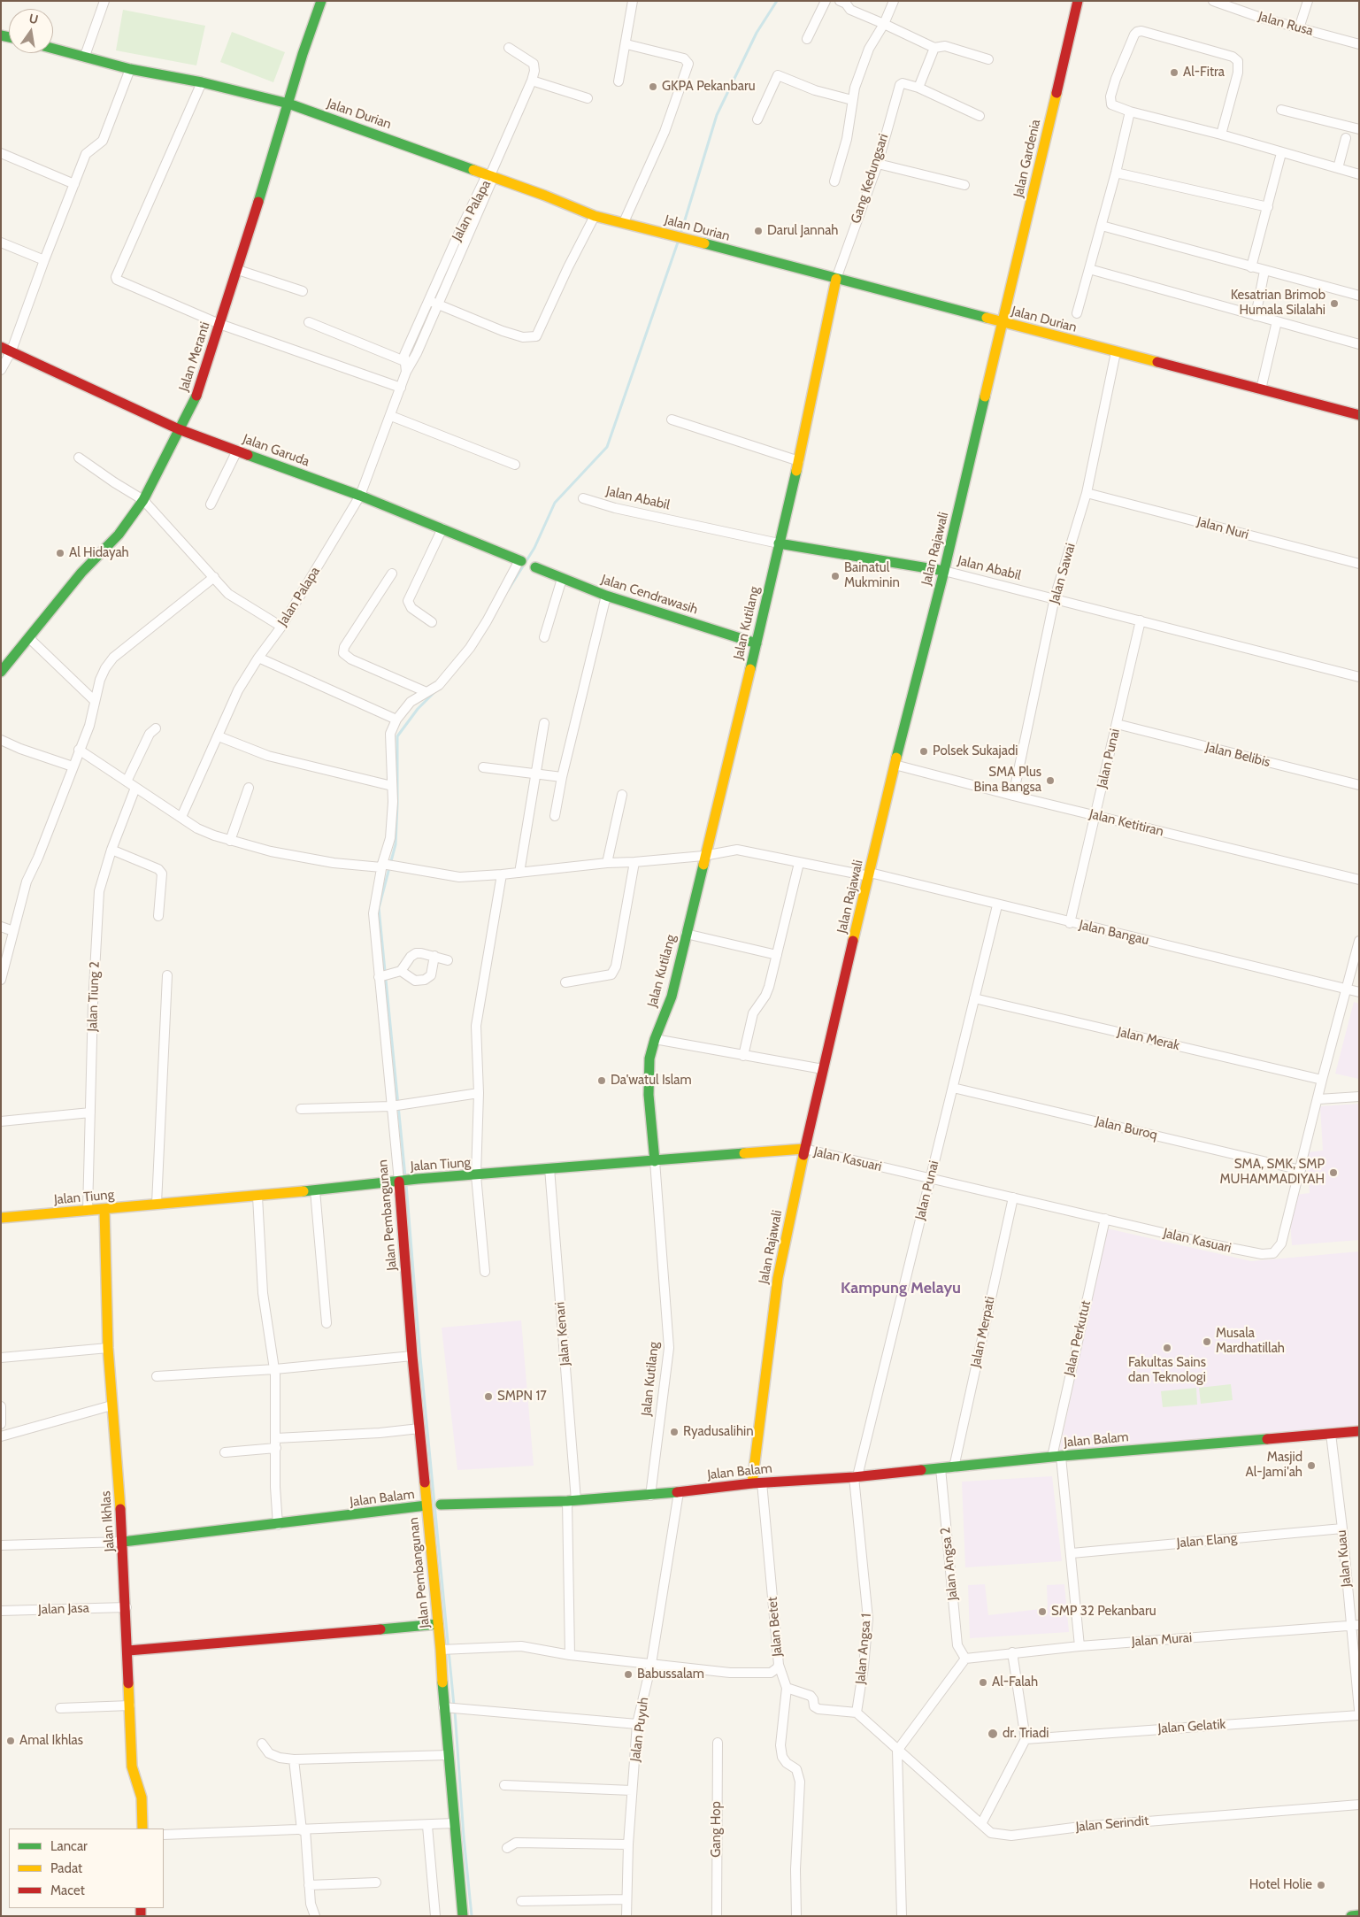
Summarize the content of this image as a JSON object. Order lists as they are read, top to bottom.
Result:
{
  "streets": {
    "street": [
      "Jalan Rusa",
      "Jalan Durian",
      "Jalan Gardenia",
      "Gang Kedungsari",
      "Jalan Palapa",
      "Jalan Meranti",
      "Jalan Garuda",
      "Jalan Ababil",
      "Jalan Nuri",
      "Jalan Rajawali",
      "Jalan Sawai",
      "Jalan Cendrawasih",
      "Jalan Kutilang",
      "Jalan Belibis",
      "Jalan Punai",
      "Jalan Ketitiran",
      "Jalan Bangau",
      "Jalan Tiung 2",
      "Jalan Merak",
      "Jalan Buroq",
      "Jalan Kasuari",
      "Jalan Tiung",
      "Jalan Pembangunan",
      "Jalan Merpati",
      "Jalan Kenari",
      "Jalan Perkutut",
      "Jalan Balam",
      "Jalan Ikhlas",
      "Jalan Elang",
      "Jalan Kuau",
      "Jalan Angsa 2",
      "Jalan Jasa",
      "Jalan Betet",
      "Jalan Murai",
      "Jalan Angsa 1",
      "Jalan Gelatik",
      "Jalan Puyuh",
      "Jalan Serindit",
      "Gang Hop"
    ]
  },
  "crossings": [
    ["Jalan Durian", "Jalan Gardenia"],
    ["Jalan Durian", "Gang Kedungsari"],
    ["Jalan Durian", "Jalan Palapa"],
    ["Jalan Durian", "Jalan Meranti"],
    ["Jalan Durian", "Jalan Rajawali"],
    ["Jalan Durian", "Jalan Sawai"],
    ["Jalan Durian", "Jalan Kutilang"],
    ["Jalan Gardenia", "Jalan Rajawali"],
    ["Gang Kedungsari", "Jalan Kutilang"],
    ["Jalan Palapa", "Jalan Garuda"],
    ["Jalan Palapa", "Jalan Bangau"],
    ["Jalan Meranti", "Jalan Garuda"],
    ["Jalan Garuda", "Jalan Cendrawasih"],
    ["Jalan Garuda", "Jalan Pembangunan"],
    ["Jalan Ababil", "Jalan Rajawali"],
    ["Jalan Ababil", "Jalan Sawai"],
    ["Jalan Ababil", "Jalan Kutilang"],
    ["Jalan Ababil", "Jalan Punai"],
    ["Jalan Nuri", "Jalan Sawai"],
    ["Jalan Rajawali", "Jalan Ketitiran"],
    ["Jalan Rajawali", "Jalan Bangau"],
    ["Jalan Rajawali", "Jalan Kasuari"],
    ["Jalan Rajawali", "Jalan Tiung"],
    ["Jalan Rajawali", "Jalan Balam"],
    ["Jalan Rajawali", "Jalan Betet"],
    ["Jalan Sawai", "Jalan Ketitiran"],
    ["Jalan Cendrawasih", "Jalan Kutilang"],
    ["Jalan Kutilang", "Jalan Bangau"],
    ["Jalan Kutilang", "Jalan Tiung"],
    ["Jalan Kutilang", "Jalan Balam"],
    ["Jalan Belibis", "Jalan Punai"],
    ["Jalan Punai", "Jalan Ketitiran"],
    ["Jalan Punai", "Jalan Bangau"],
    ["Jalan Punai", "Jalan Merak"],
    ["Jalan Punai", "Jalan Buroq"],
    ["Jalan Punai", "Jalan Kasuari"],
    ["Jalan Punai", "Jalan Balam"],
    ["Jalan Punai", "Jalan Angsa 1"],
    ["Jalan Bangau", "Jalan Tiung 2"],
    ["Jalan Bangau", "Jalan Kasuari"],
    ["Jalan Bangau", "Jalan Pembangunan"],
    ["Jalan Tiung 2", "Jalan Tiung"],
    ["Jalan Merak", "Jalan Kasuari"],
    ["Jalan Buroq", "Jalan Kasuari"],
    ["Jalan Kasuari", "Jalan Tiung"],
    ["Jalan Kasuari", "Jalan Merpati"],
    ["Jalan Kasuari", "Jalan Perkutut"],
    ["Jalan Tiung", "Jalan Pembangunan"],
    ["Jalan Tiung", "Jalan Kenari"],
    ["Jalan Tiung", "Jalan Ikhlas"],
    ["Jalan Pembangunan", "Jalan Balam"],
    ["Jalan Pembangunan", "Jalan Betet"],
    ["Jalan Merpati", "Jalan Balam"],
    ["Jalan Kenari", "Jalan Balam"],
    ["Jalan Kenari", "Jalan Betet"],
    ["Jalan Perkutut", "Jalan Balam"],
    ["Jalan Perkutut", "Jalan Elang"],
    ["Jalan Perkutut", "Jalan Murai"],
    ["Jalan Balam", "Jalan Ikhlas"],
    ["Jalan Balam", "Jalan Kuau"],
    ["Jalan Balam", "Jalan Angsa 2"],
    ["Jalan Balam", "Jalan Betet"],
    ["Jalan Balam", "Jalan Angsa 1"],
    ["Jalan Balam", "Jalan Puyuh"],
    ["Jalan Ikhlas", "Jalan Jasa"],
    ["Jalan Elang", "Jalan Kuau"],
    ["Jalan Kuau", "Jalan Murai"],
    ["Jalan Angsa 2", "Jalan Murai"],
    ["Jalan Betet", "Jalan Puyuh"]
  ],
  "districts": ["Kampung Melayu"],
  "places": [
    "Al-Fitra",
    "GKPA Pekanbaru",
    "Darul Jannah",
    "Kesatrian Brimob Humala Silalahi",
    "Al Hidayah",
    "Bainatul Mukminin",
    "Polsek Sukajadi",
    "SMA Plus Bina Bangsa",
    "Da'watul Islam",
    "SMA, SMK, SMP MUHAMMADIYAH",
    "Musala Mardhatillah",
    "Fakultas Sains dan Teknologi",
    "SMPN 17",
    "Ryadusalihin",
    "Masjid Al-Jami'ah",
    "SMP 32 Pekanbaru",
    "Babussalam",
    "Al-Falah",
    "dr. Triadi",
    "Amal Ikhlas",
    "Hotel Holie"
  ],
  "legend": ["Lancar", "Padat", "Macet"],
  "north": "top"
}
